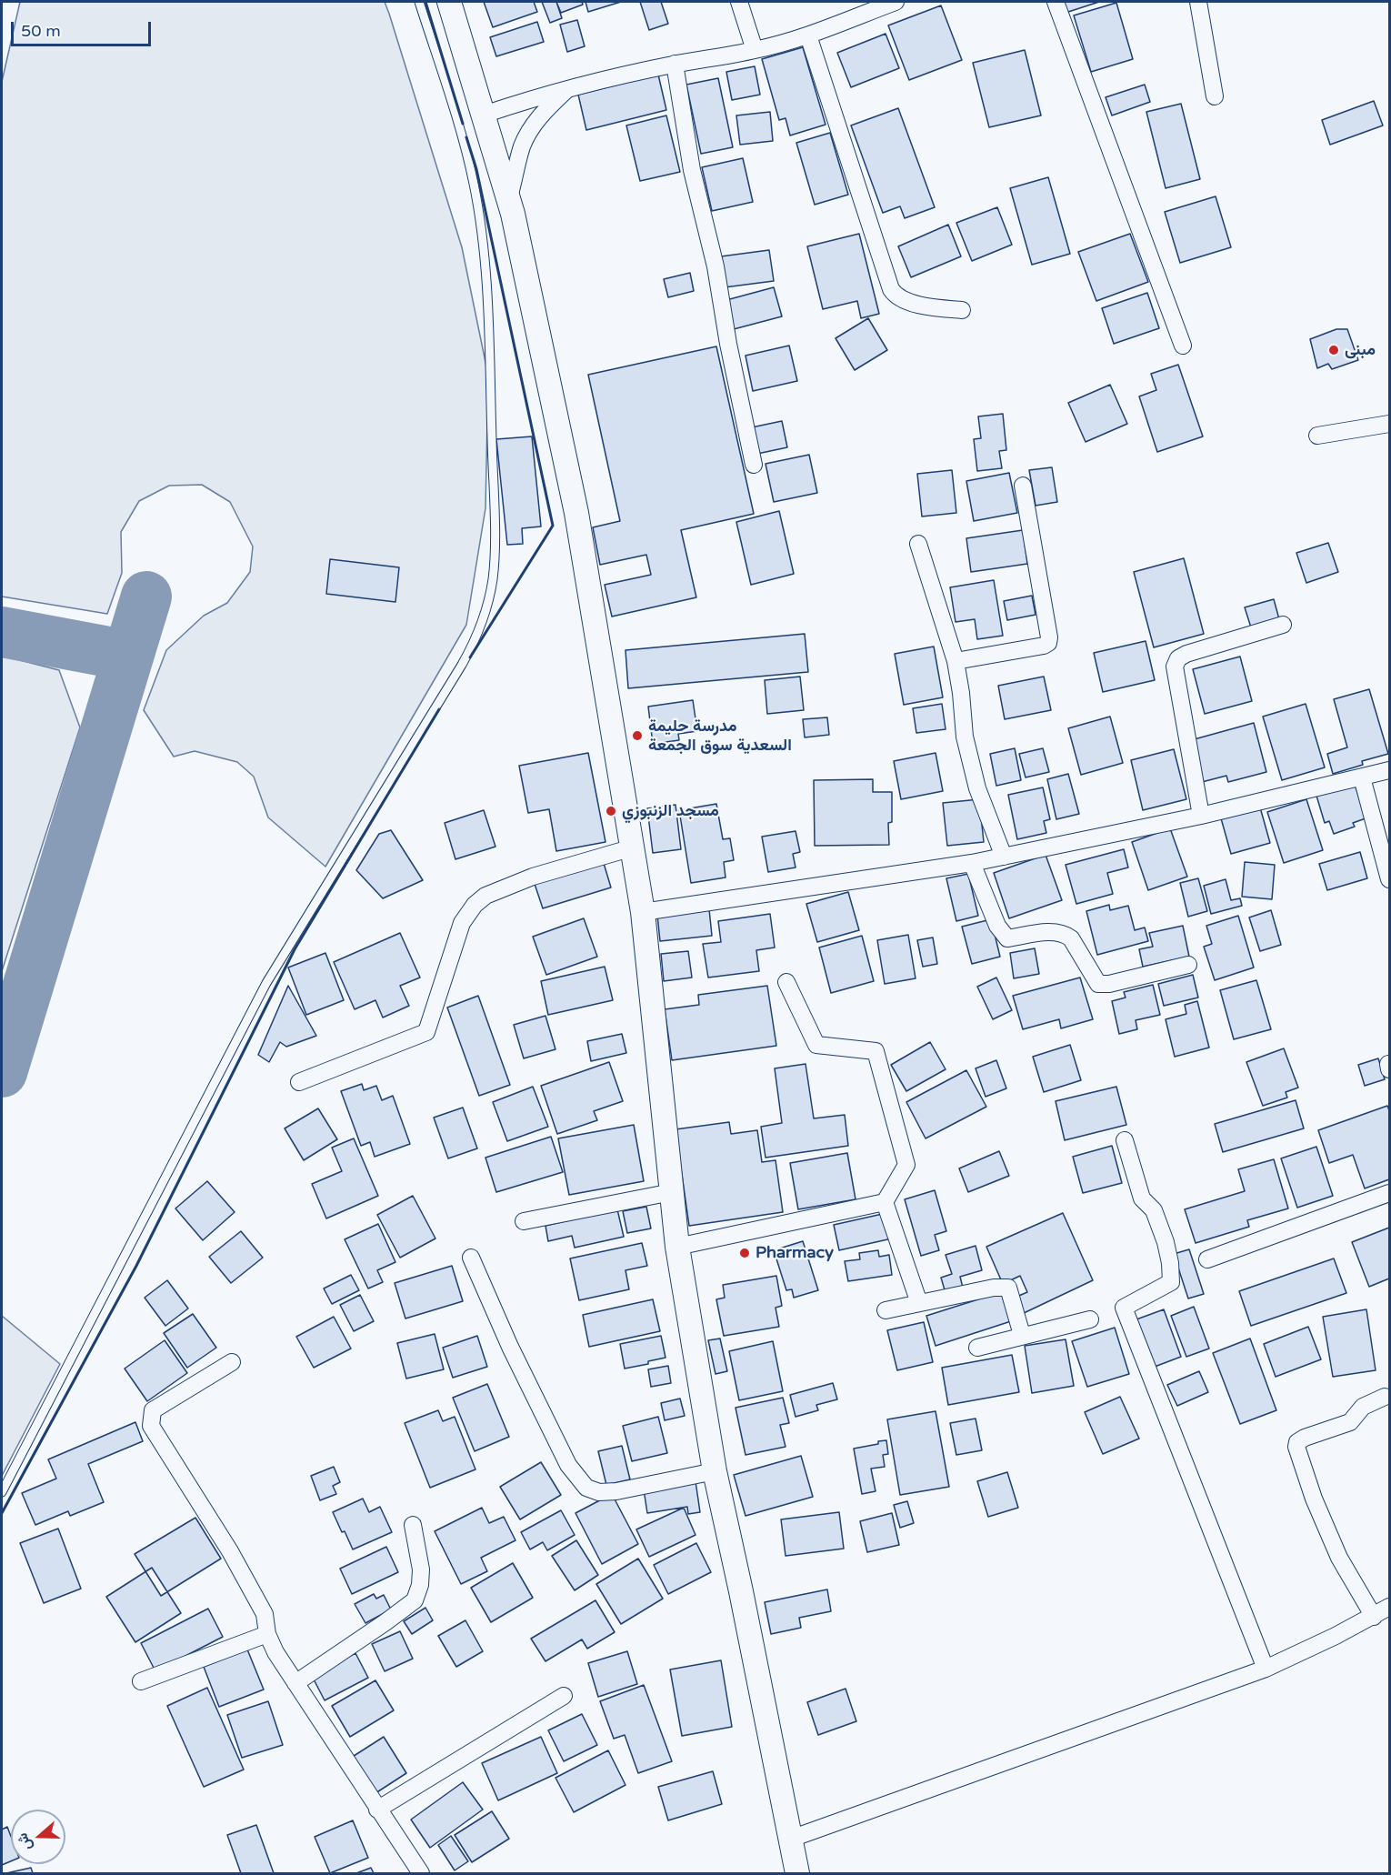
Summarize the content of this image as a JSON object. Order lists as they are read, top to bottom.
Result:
{
  "places": [
    "مبنى",
    "مدرسة حليمة السعدية سوق الجمعة",
    "مسجد الزنبوزي",
    "Pharmacy"
  ],
  "scale_bar": "50 m",
  "north": "left"
}
